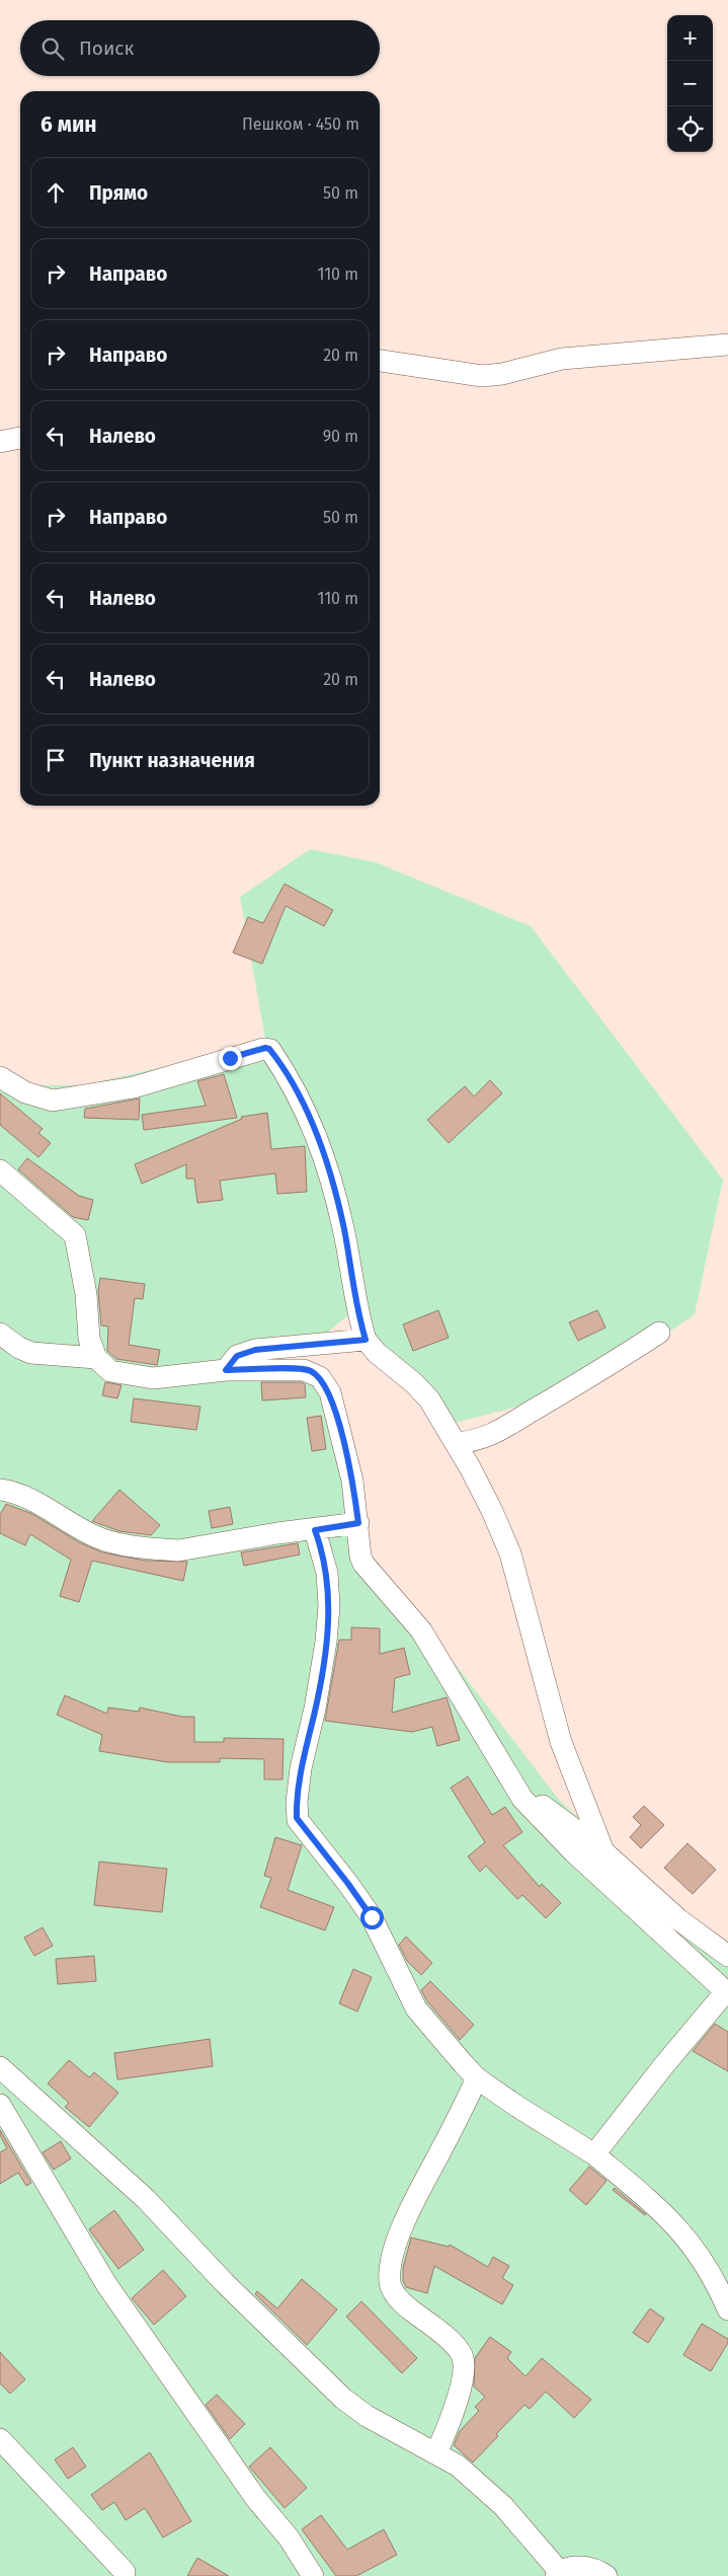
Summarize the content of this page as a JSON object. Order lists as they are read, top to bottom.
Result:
{
  "page": {
    "map_buttons": ["+", "−"],
    "search": "Поиск",
    "heading": ["6 мин", "Пешком · 450 m"],
    "list": [
      ["Прямо", "50 m"],
      ["Направо", "110 m"],
      ["Направо", "20 m"],
      ["Налево", "90 m"],
      ["Направо", "50 m"],
      ["Налево", "110 m"],
      ["Налево", "20 m"],
      "Пункт назначения"
    ]
  }
}
